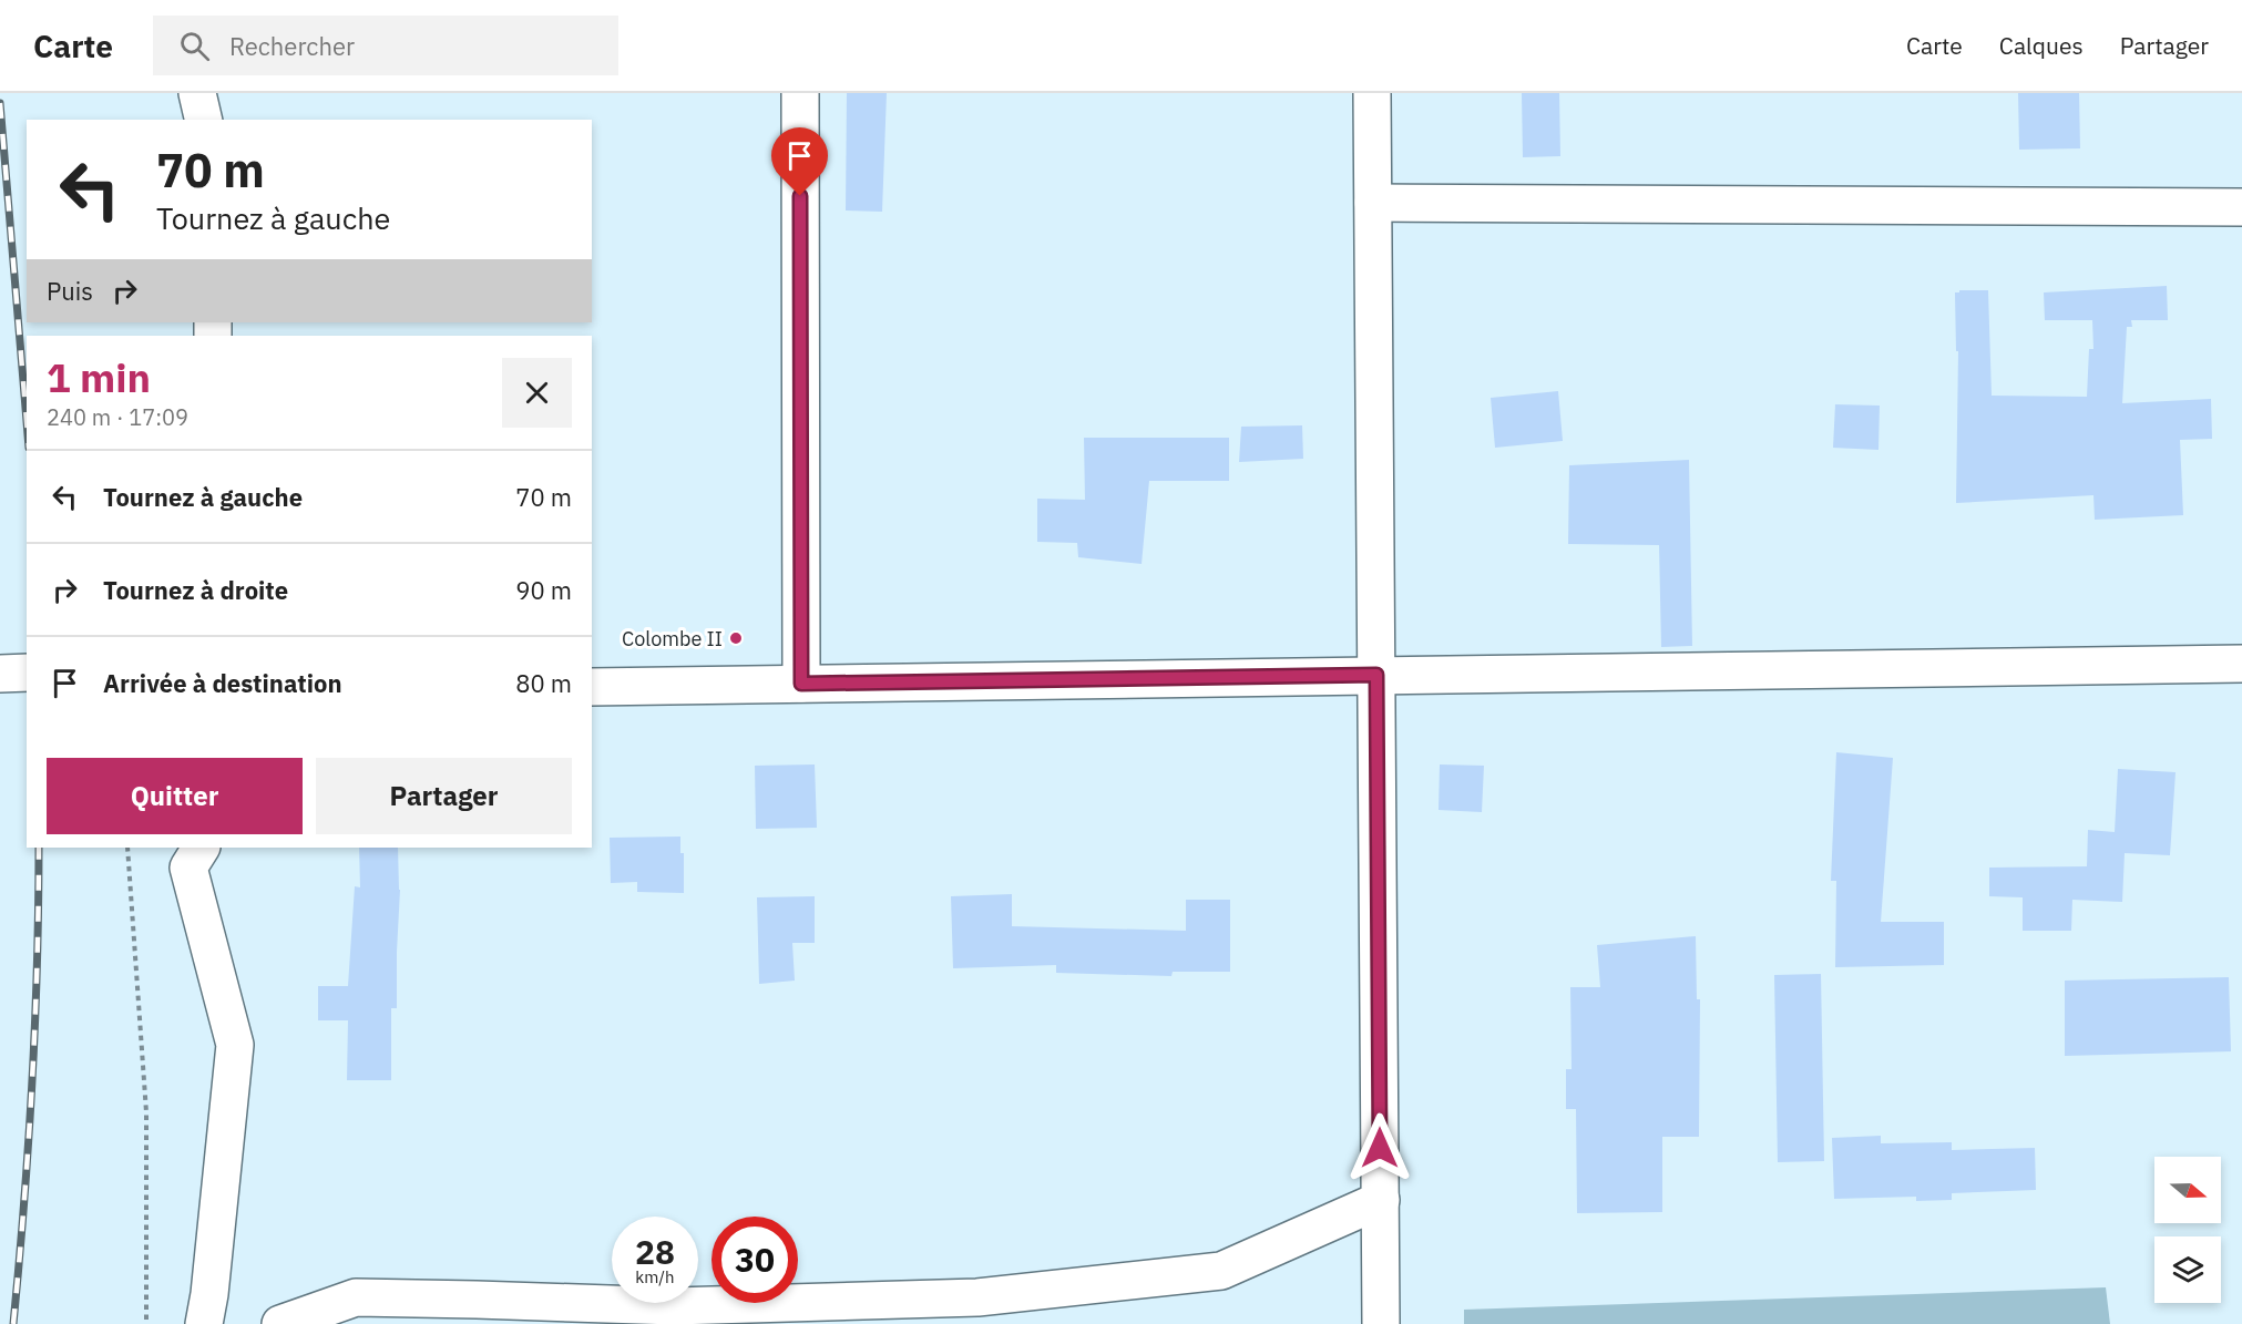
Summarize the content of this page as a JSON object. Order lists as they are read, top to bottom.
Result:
{
  "places": ["Colombe II"],
  "north": "right",
  "page": {
    "header": "Carte",
    "search": "Rechercher",
    "nav": ["Carte", "Calques", "Partager"],
    "turn": ["70 m", "Tournez à gauche"],
    "then": "Puis",
    "heading": ["1 min", "240 m · 17:09"],
    "list": [
      {
        "name": "Tournez à gauche",
        "value": "70 m"
      },
      {
        "name": "Tournez à droite",
        "value": "90 m"
      },
      {
        "name": "Arrivée à destination",
        "value": "80 m"
      }
    ],
    "buttons": ["Quitter", "Partager"],
    "speed": "28 km/h",
    "limit": "30"
  }
}
